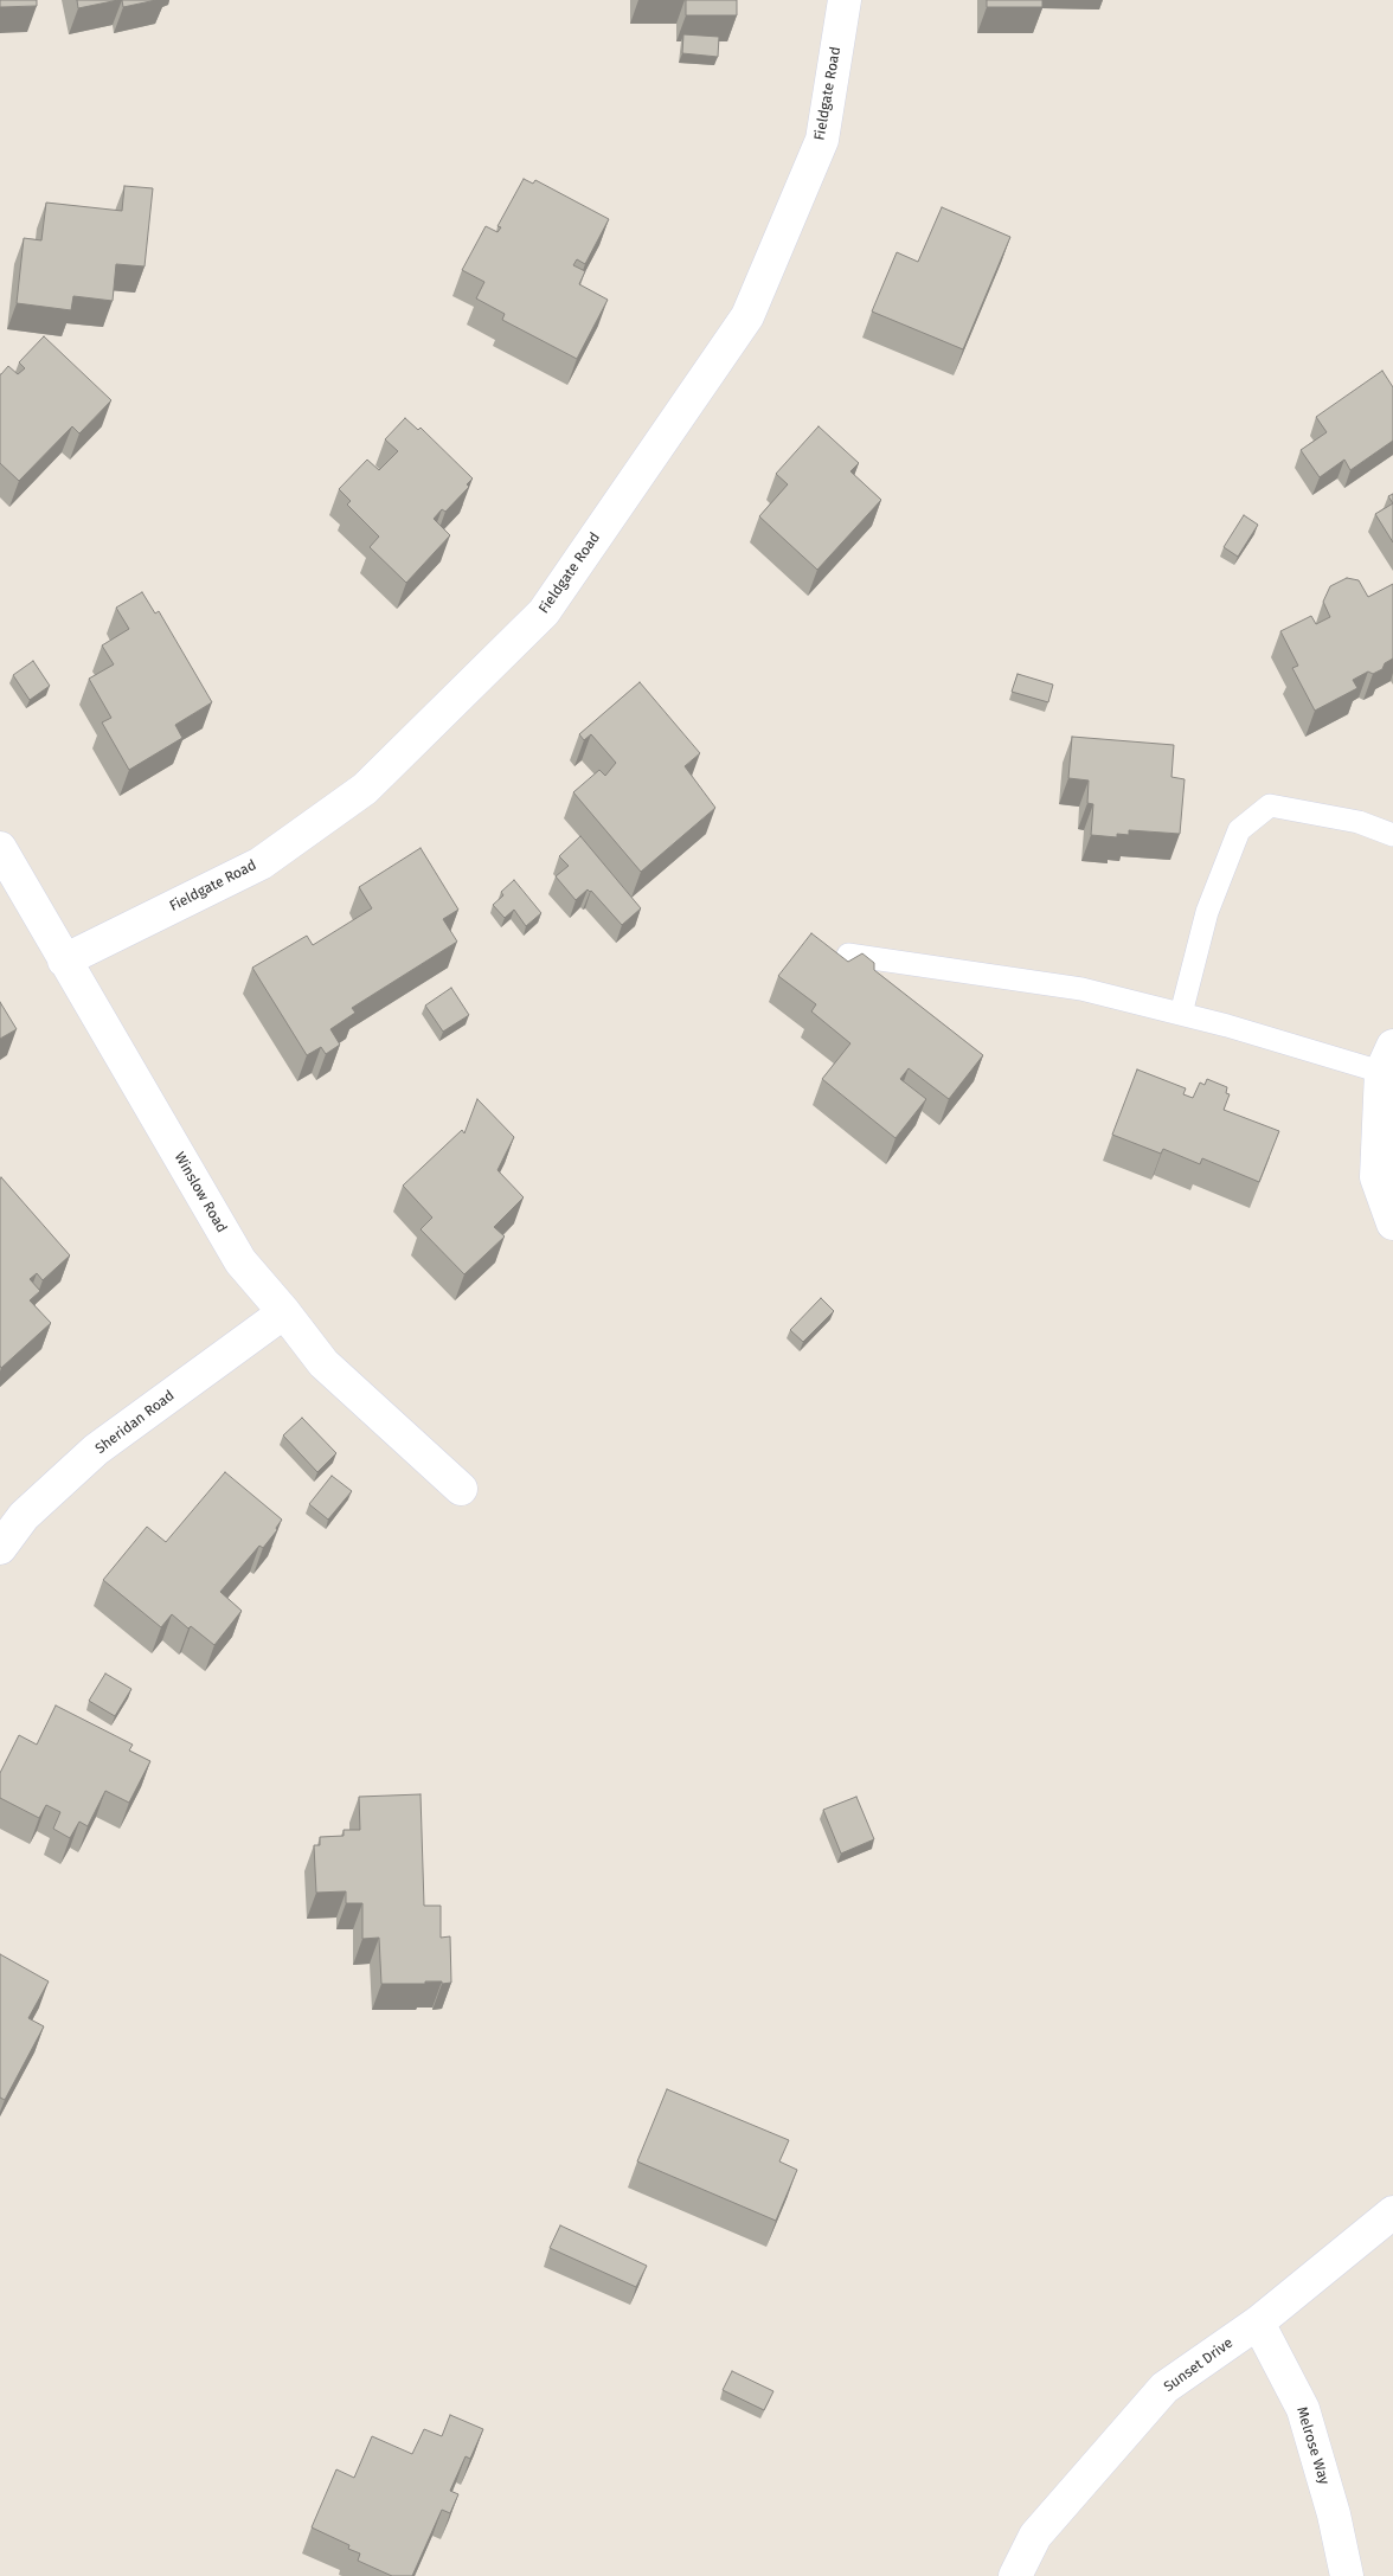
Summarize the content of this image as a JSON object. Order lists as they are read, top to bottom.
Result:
{
  "streets": {
    "street": [
      "Fieldgate Road",
      "Winslow Road",
      "Sheridan Road",
      "Sunset Drive",
      "Melrose Way"
    ]
  },
  "crossings": [
    ["Fieldgate Road", "Winslow Road"],
    ["Winslow Road", "Sheridan Road"],
    ["Sunset Drive", "Melrose Way"]
  ]
}
